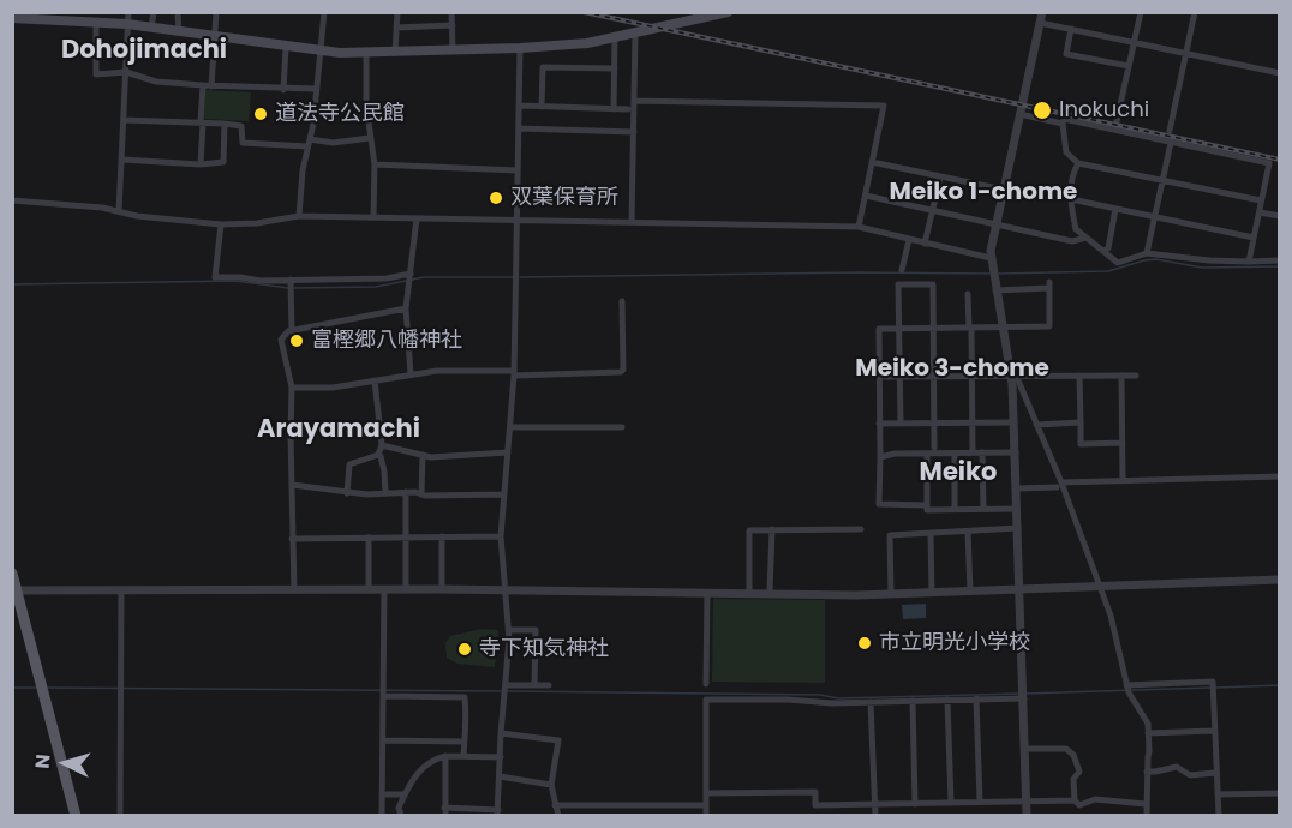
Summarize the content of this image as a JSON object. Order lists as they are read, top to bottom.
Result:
{
  "districts": [
    "Dohojimachi",
    "Meiko 1-chome",
    "Meiko 3-chome",
    "Arayamachi",
    "Meiko"
  ],
  "places": [
    "Inokuchi",
    "道法寺公民館",
    "双葉保育所",
    "富樫郷八幡神社",
    "市立明光小学校",
    "寺下知気神社"
  ],
  "north": "left"
}
